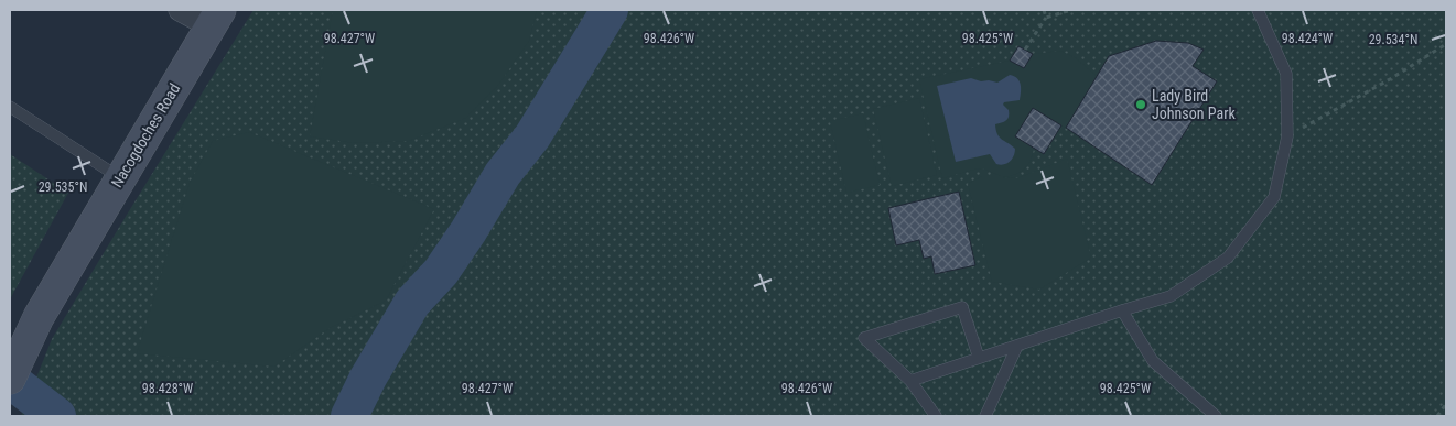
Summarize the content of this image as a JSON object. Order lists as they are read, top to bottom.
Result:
{
  "streets": {
    "main road": ["Nacogdoches Road"]
  },
  "places": ["Lady Bird Johnson Park"],
  "coordinates": [
    "98.427°W",
    "98.426°W",
    "98.425°W",
    "98.424°W",
    "29.534°N",
    "29.535°N",
    "98.428°W"
  ]
}
